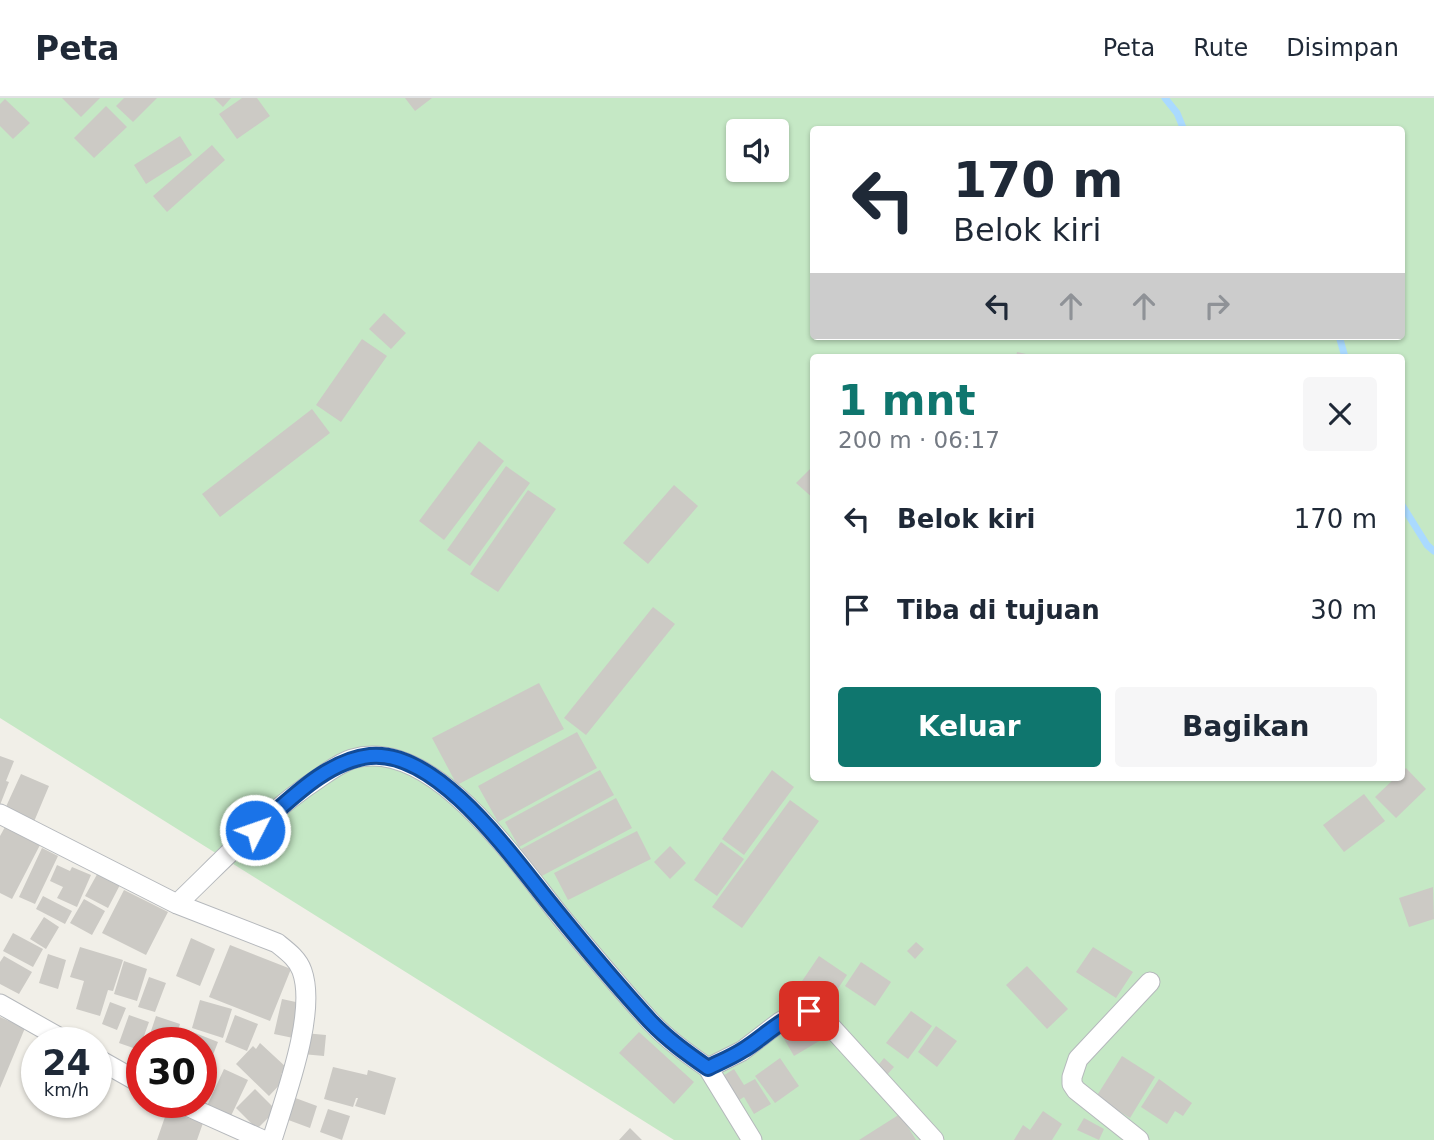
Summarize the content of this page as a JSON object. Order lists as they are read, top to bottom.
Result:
{
  "page": {
    "header": "Peta",
    "nav": ["Peta", "Rute", "Disimpan"],
    "turn": ["170 m", "Belok kiri"],
    "heading": ["1 mnt", "200 m · 06:17"],
    "list": [
      {
        "name": "Belok kiri",
        "value": "170 m"
      },
      {
        "name": "Tiba di tujuan",
        "value": "30 m"
      }
    ],
    "buttons": ["Keluar", "Bagikan"],
    "speed": "24 km/h",
    "limit": "30"
  }
}
